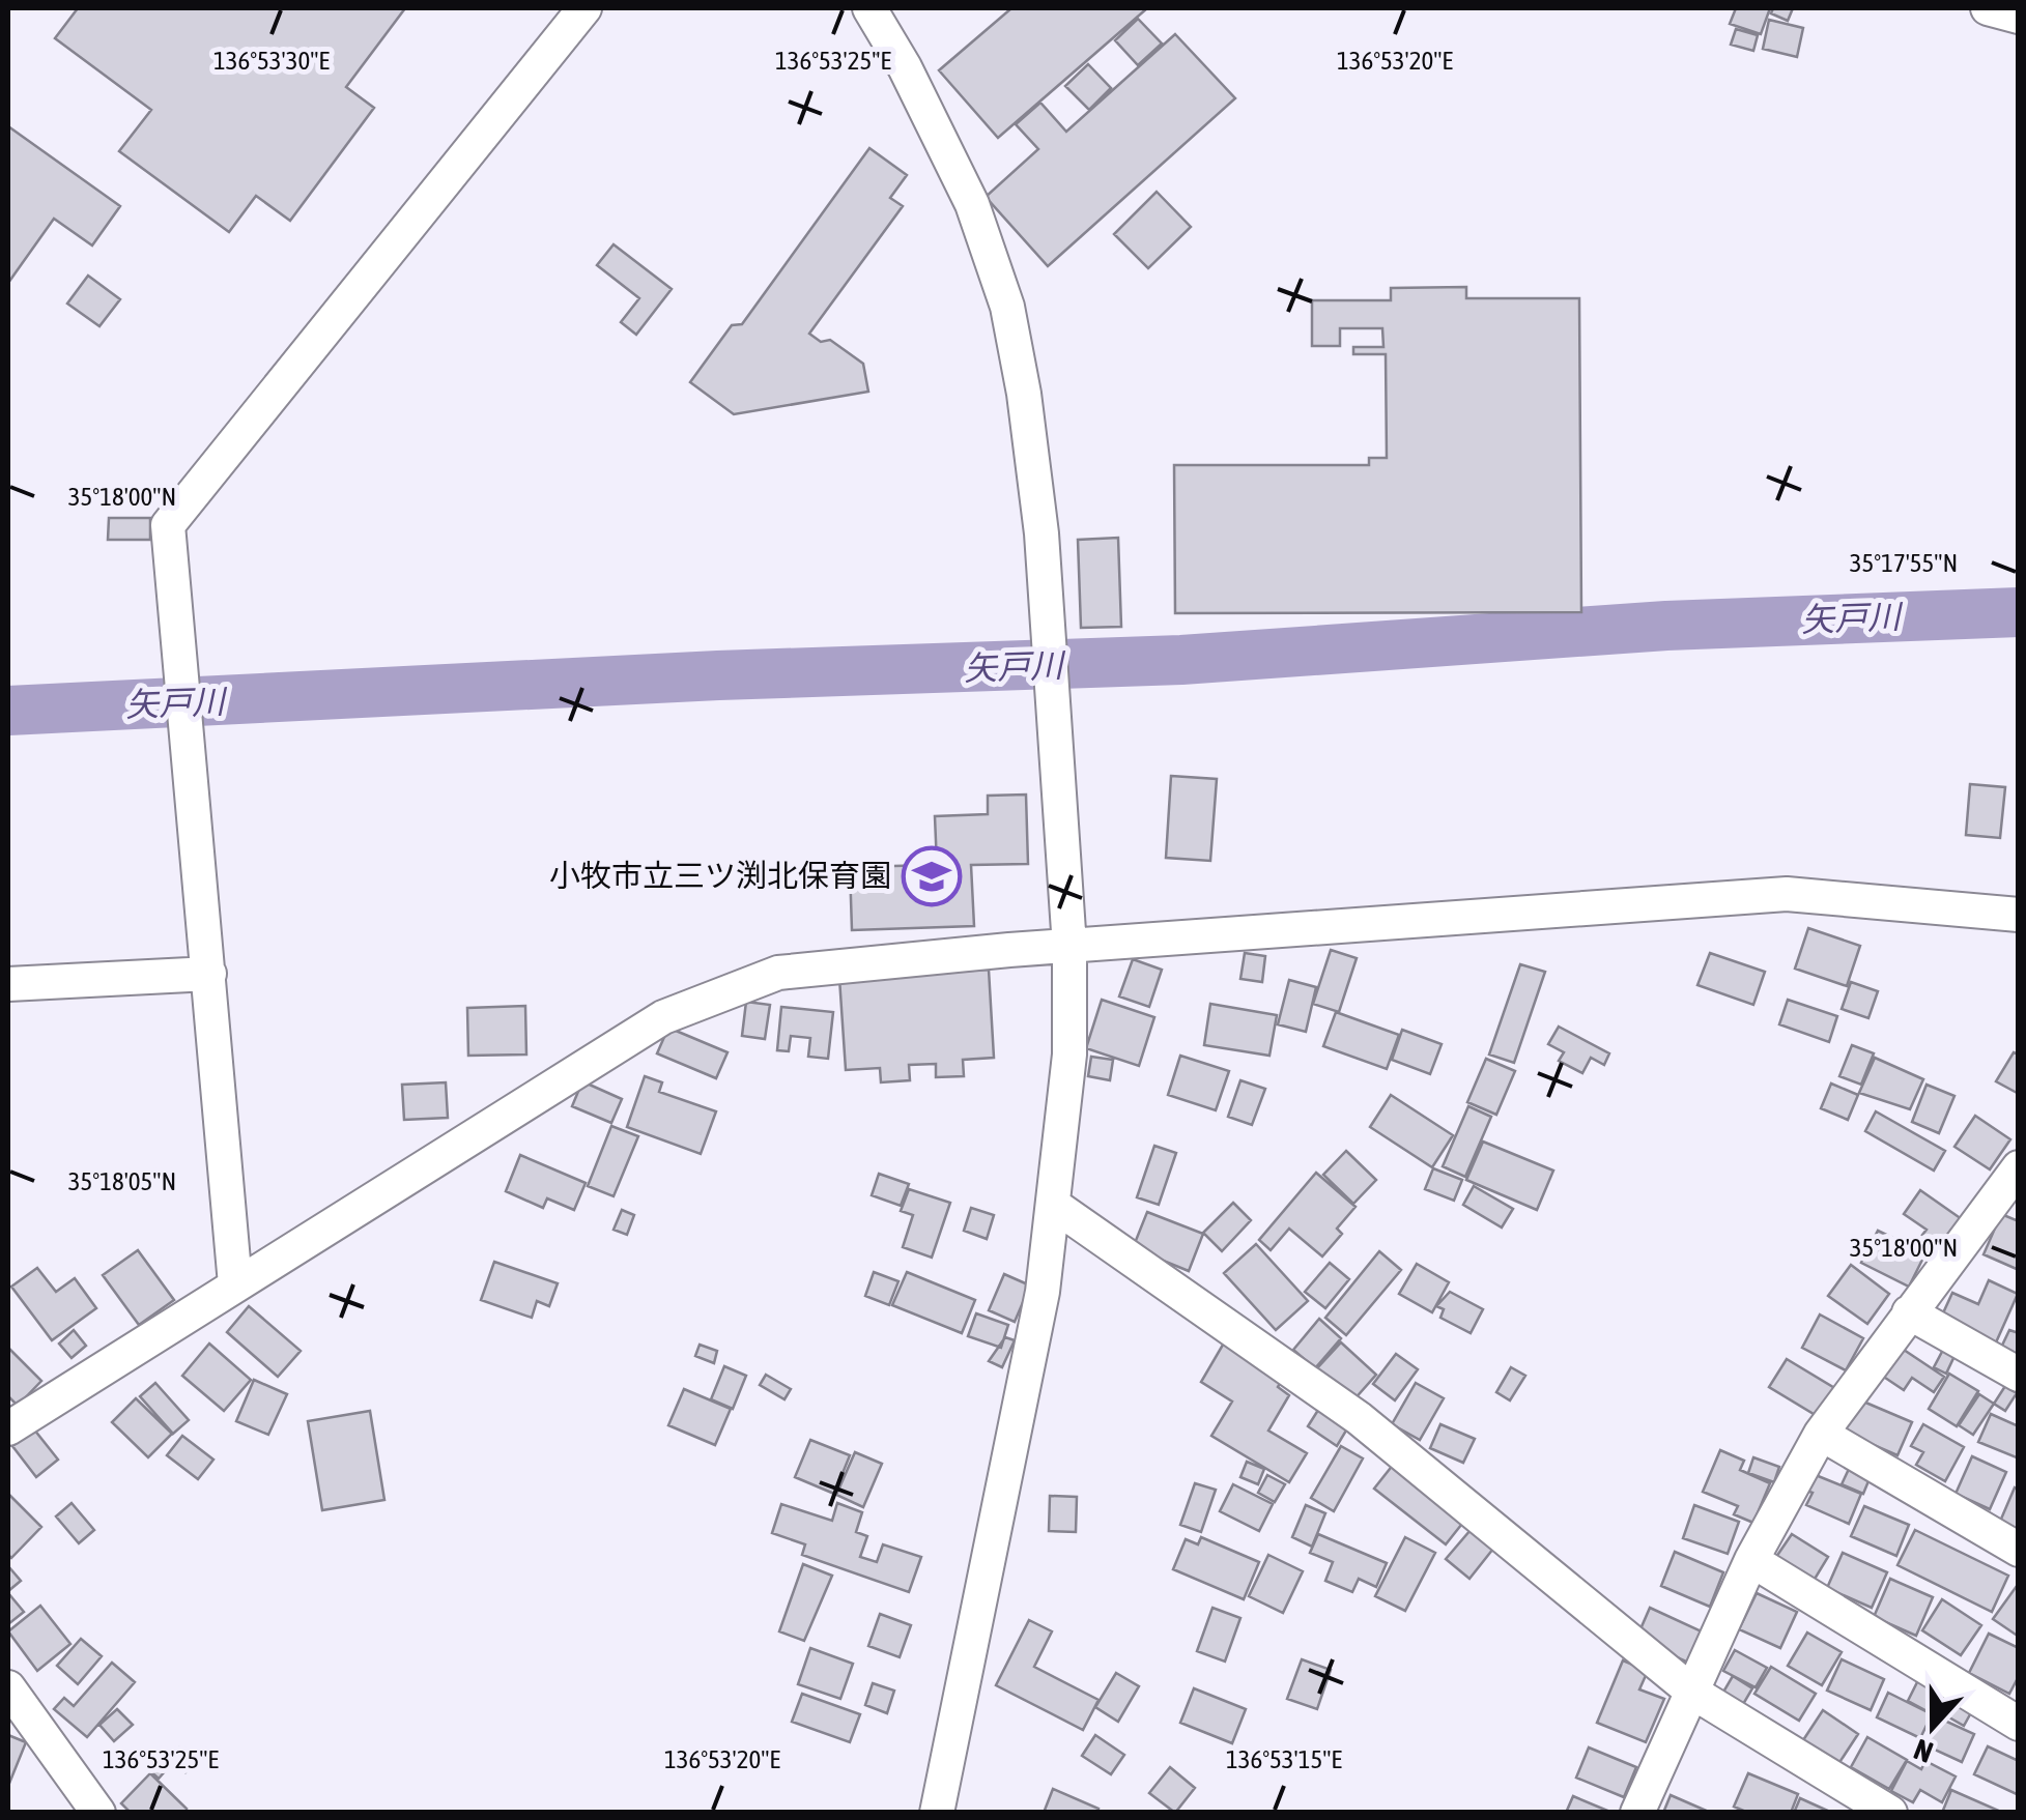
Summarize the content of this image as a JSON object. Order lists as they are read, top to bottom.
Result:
{
  "water": ["矢戸川"],
  "places": {
    "school or university": ["小牧市立三ツ渕北保育園"]
  },
  "north": "bottom",
  "coordinates": [
    "136°53'30\"E",
    "136°53'25\"E",
    "136°53'20\"E",
    "35°18'00\"N",
    "35°17'55\"N",
    "35°18'05\"N",
    "136°53'15\"E"
  ]
}
